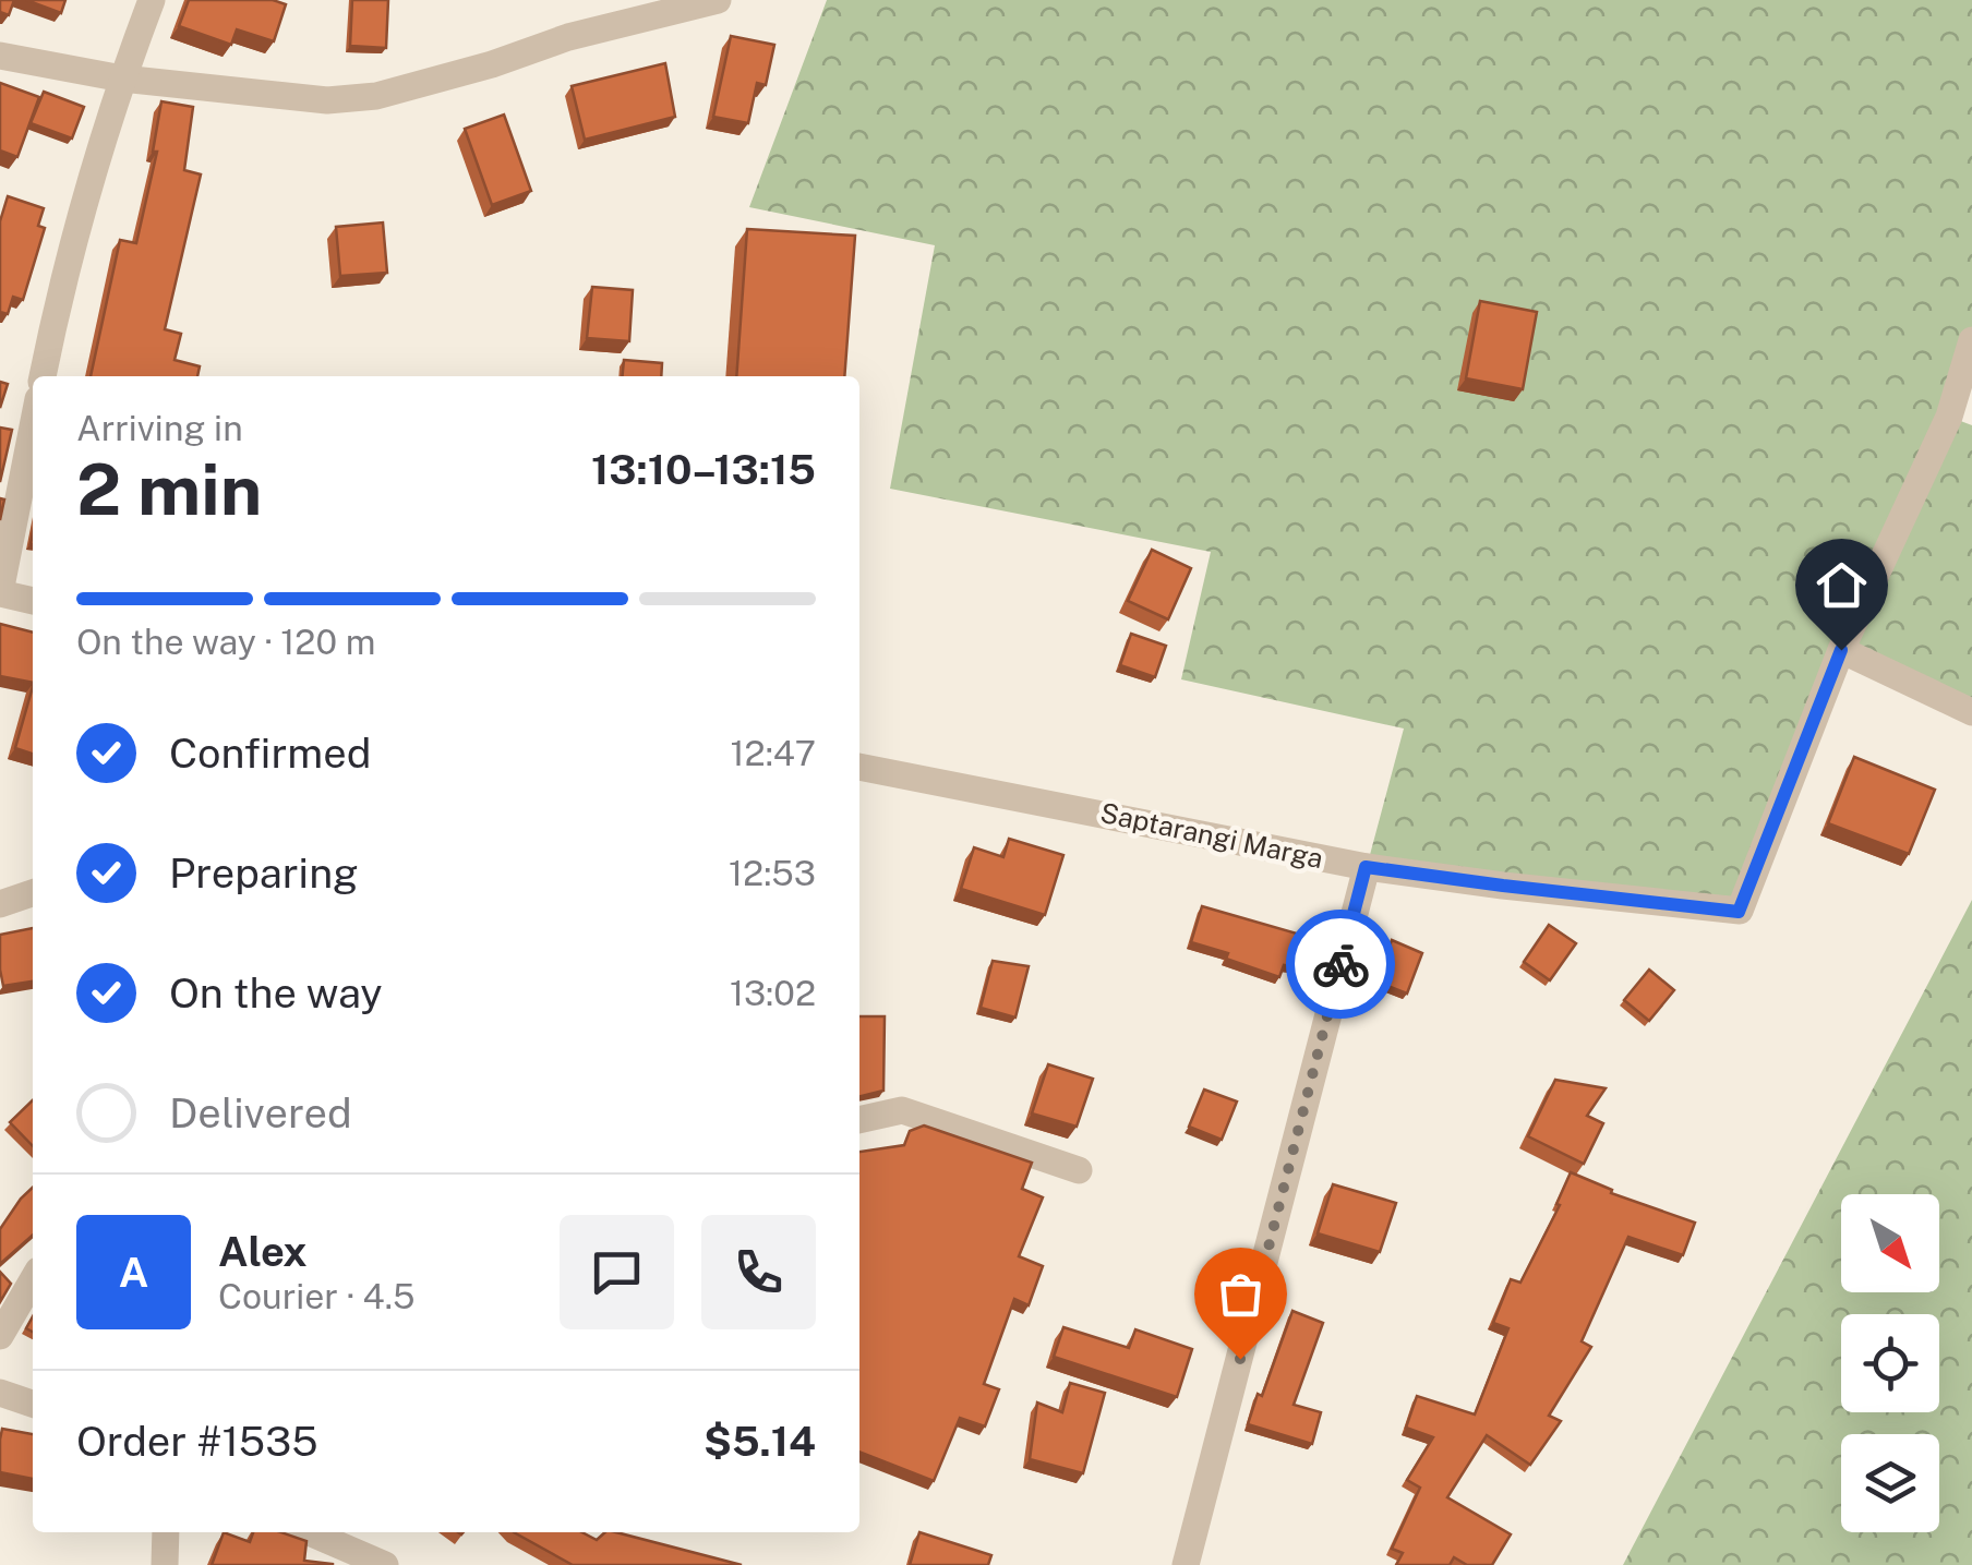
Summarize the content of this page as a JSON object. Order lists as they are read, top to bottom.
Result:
{
  "streets": {
    "street": ["Saptarangi Marga"]
  },
  "north": "bottom right",
  "page": {
    "heading": ["2 min", "Arriving in", "13:10–13:15"],
    "panel": [
      "Alex",
      "Courier · 4.5",
      "Order #1535",
      "$5.14"
    ],
    "bar": "On the way · 120 m",
    "list": [
      ["Confirmed", "12:47"],
      ["Preparing", "12:53"],
      ["On the way", "13:02"],
      "Delivered"
    ],
    "round": "A"
  }
}
